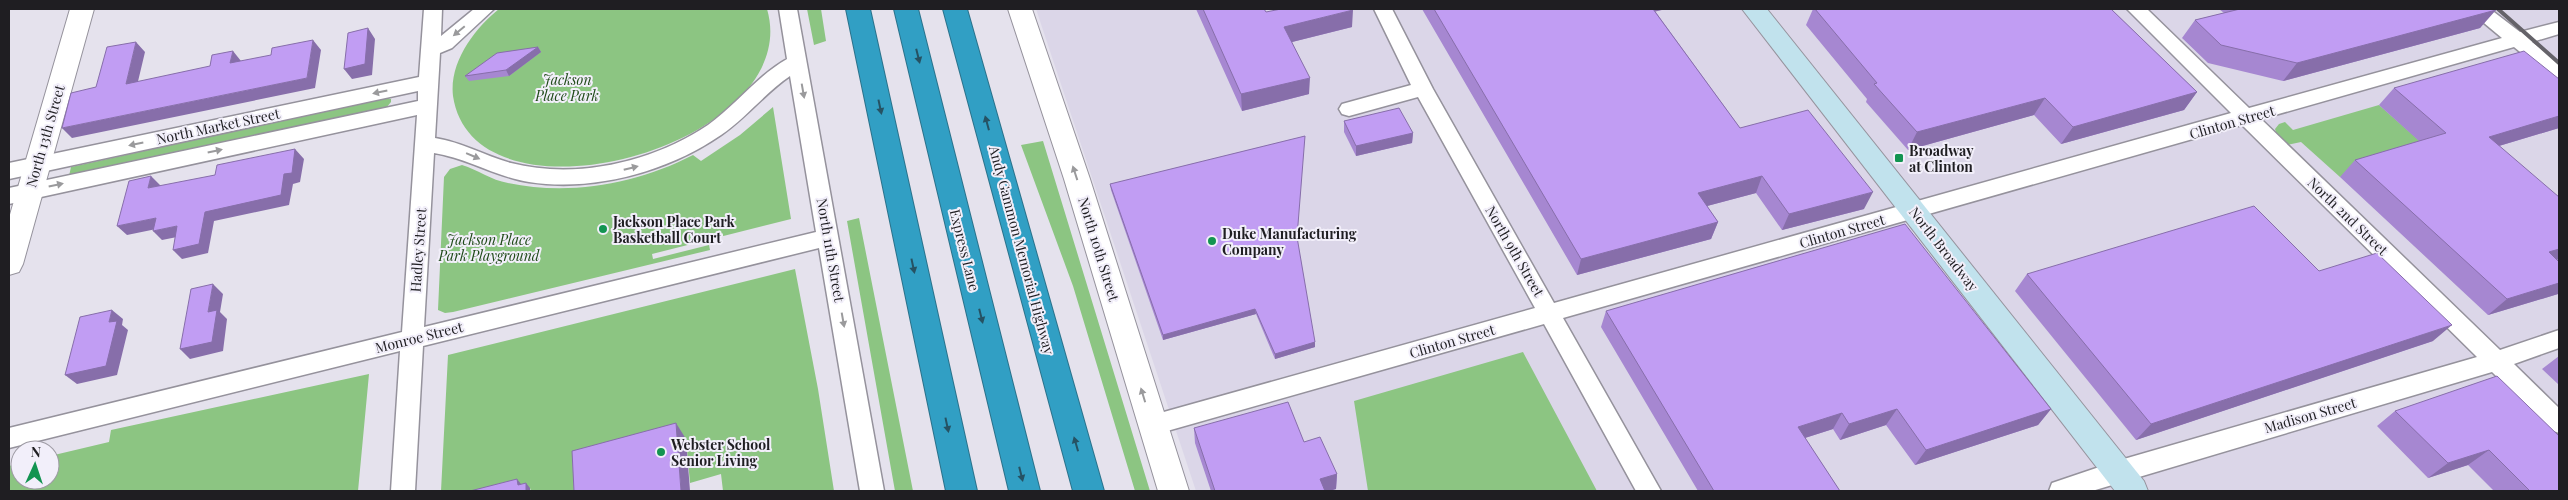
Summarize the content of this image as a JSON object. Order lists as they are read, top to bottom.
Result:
{
  "streets": {
    "highway": ["Express Lane", "Andy Gammon Memorial Highway"],
    "main road": ["North Broadway"],
    "street": [
      "Clinton Street",
      "North Market Street",
      "North 13th Street",
      "North 2nd Street",
      "North 10th Street",
      "Hadley Street",
      "North 11th Street",
      "North 9th Street",
      "Monroe Street",
      "Madison Street"
    ]
  },
  "crossings": [
    ["Clinton Street", "North 2nd Street"],
    ["Clinton Street", "North 10th Street"],
    ["Clinton Street", "North Broadway"],
    ["Clinton Street", "North 9th Street"],
    ["North Market Street", "North 13th Street"],
    ["North Market Street", "Hadley Street"],
    ["North 2nd Street", "Madison Street"],
    ["North Broadway", "Madison Street"],
    ["Hadley Street", "Monroe Street"],
    ["North 11th Street", "Monroe Street"]
  ],
  "one_way": ["North 10th Street", "North 11th Street"],
  "parks": ["Jackson Place Park", "Jackson Place Park Playground"],
  "places": {
    "transit": ["Broadway at Clinton"],
    "other": ["Jackson Place Park Basketball Court", "Duke Manufacturing Company", "Webster School Senior Living"]
  },
  "north": "top"
}
